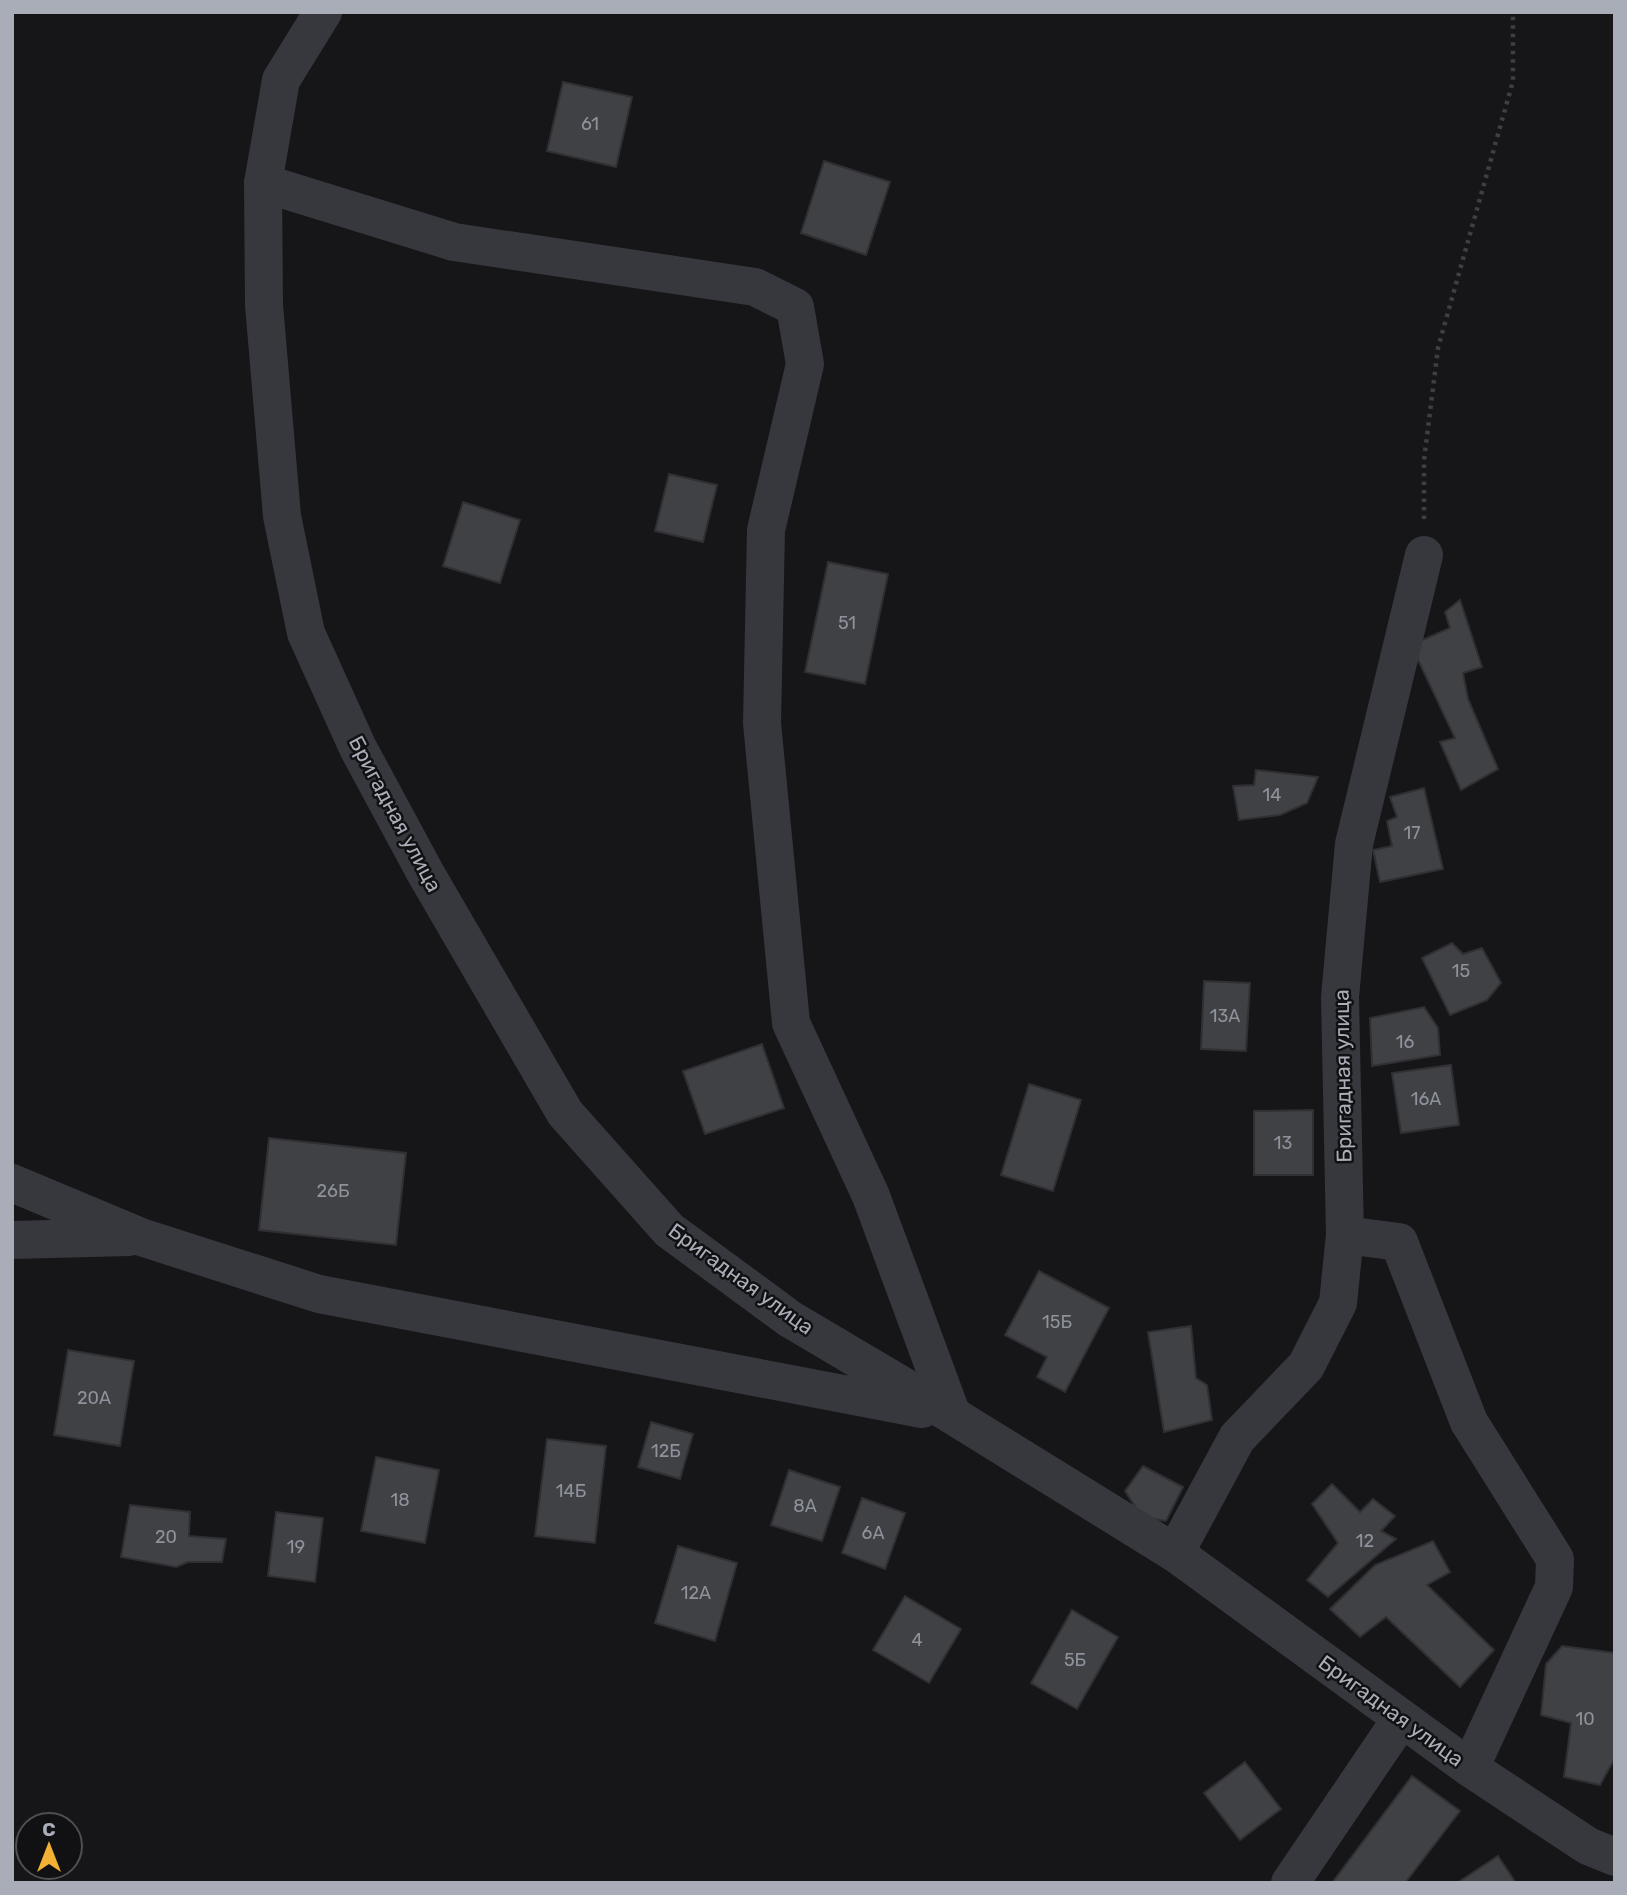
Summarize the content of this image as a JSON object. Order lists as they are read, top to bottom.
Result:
{
  "streets": {
    "street": ["Бригадная улица"]
  },
  "house_numbers": [
    "61",
    "51",
    "14",
    "17",
    "15",
    "13А",
    "16",
    "16А",
    "13",
    "26Б",
    "15Б",
    "20А",
    "12Б",
    "14Б",
    "18",
    "8А",
    "6А",
    "20",
    "12",
    "19",
    "12А",
    "4",
    "5Б",
    "10"
  ],
  "north": "top"
}
